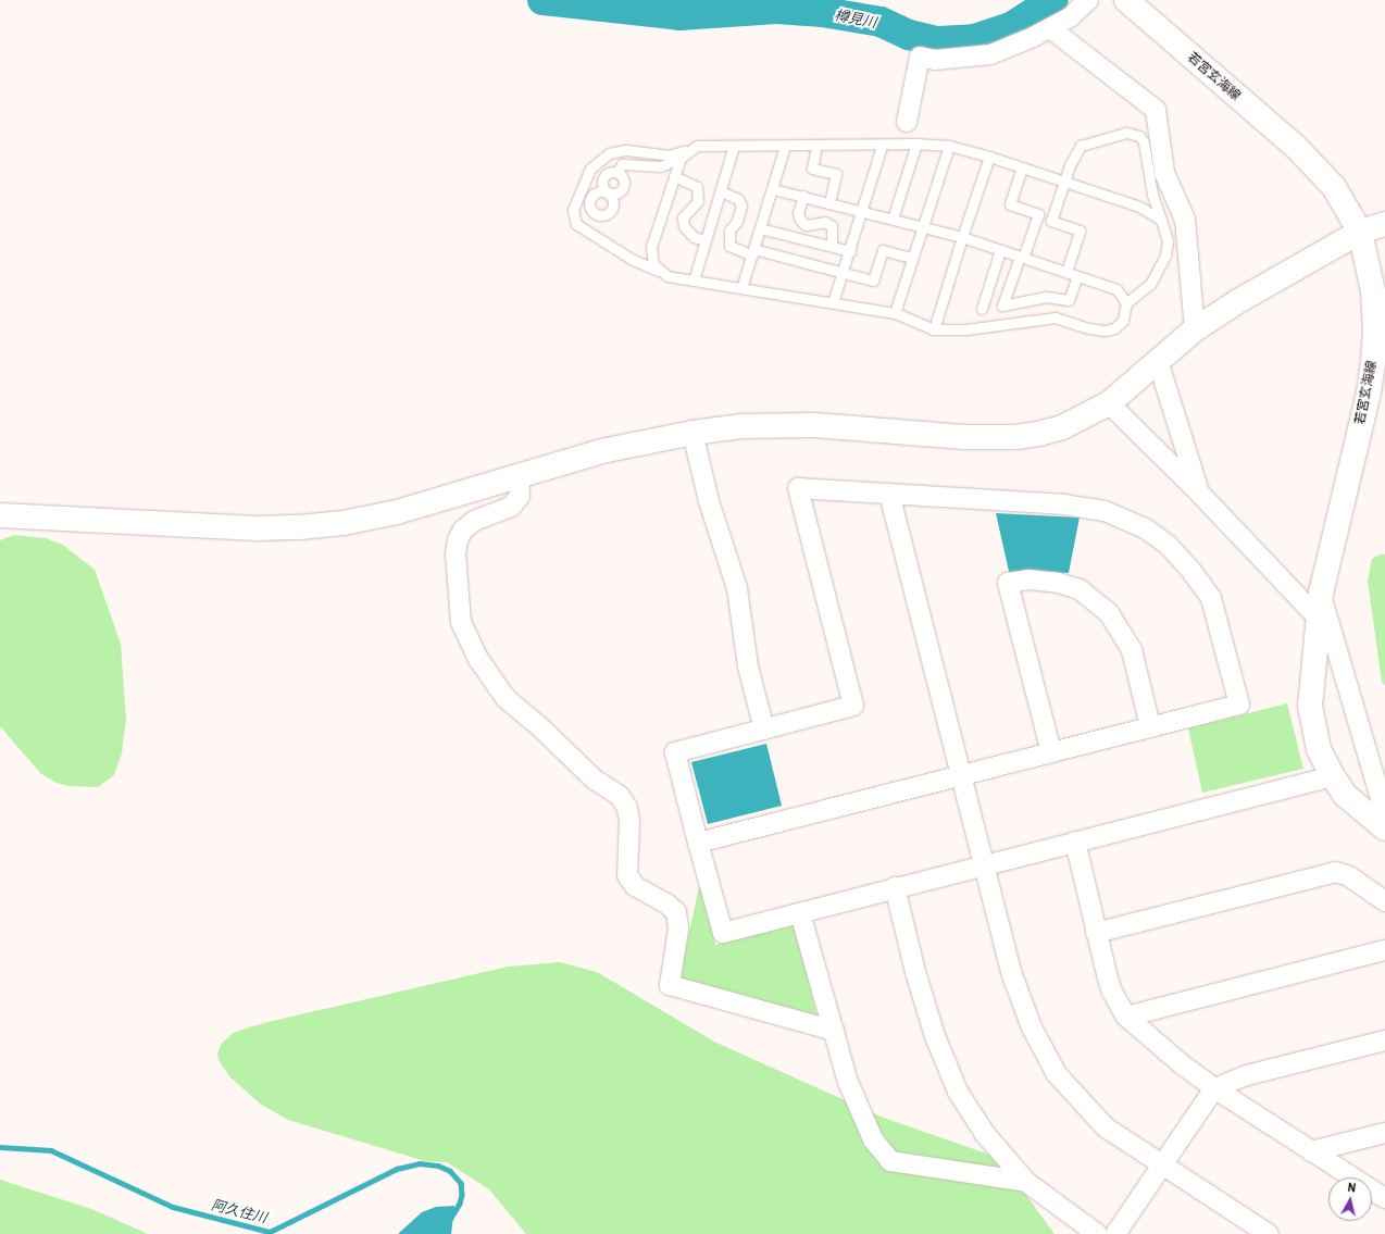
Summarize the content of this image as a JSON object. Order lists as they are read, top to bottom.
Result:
{
  "streets": {
    "street": ["若宮玄海線"]
  },
  "water": ["樽見川", "阿久住川"],
  "north": "top"
}
